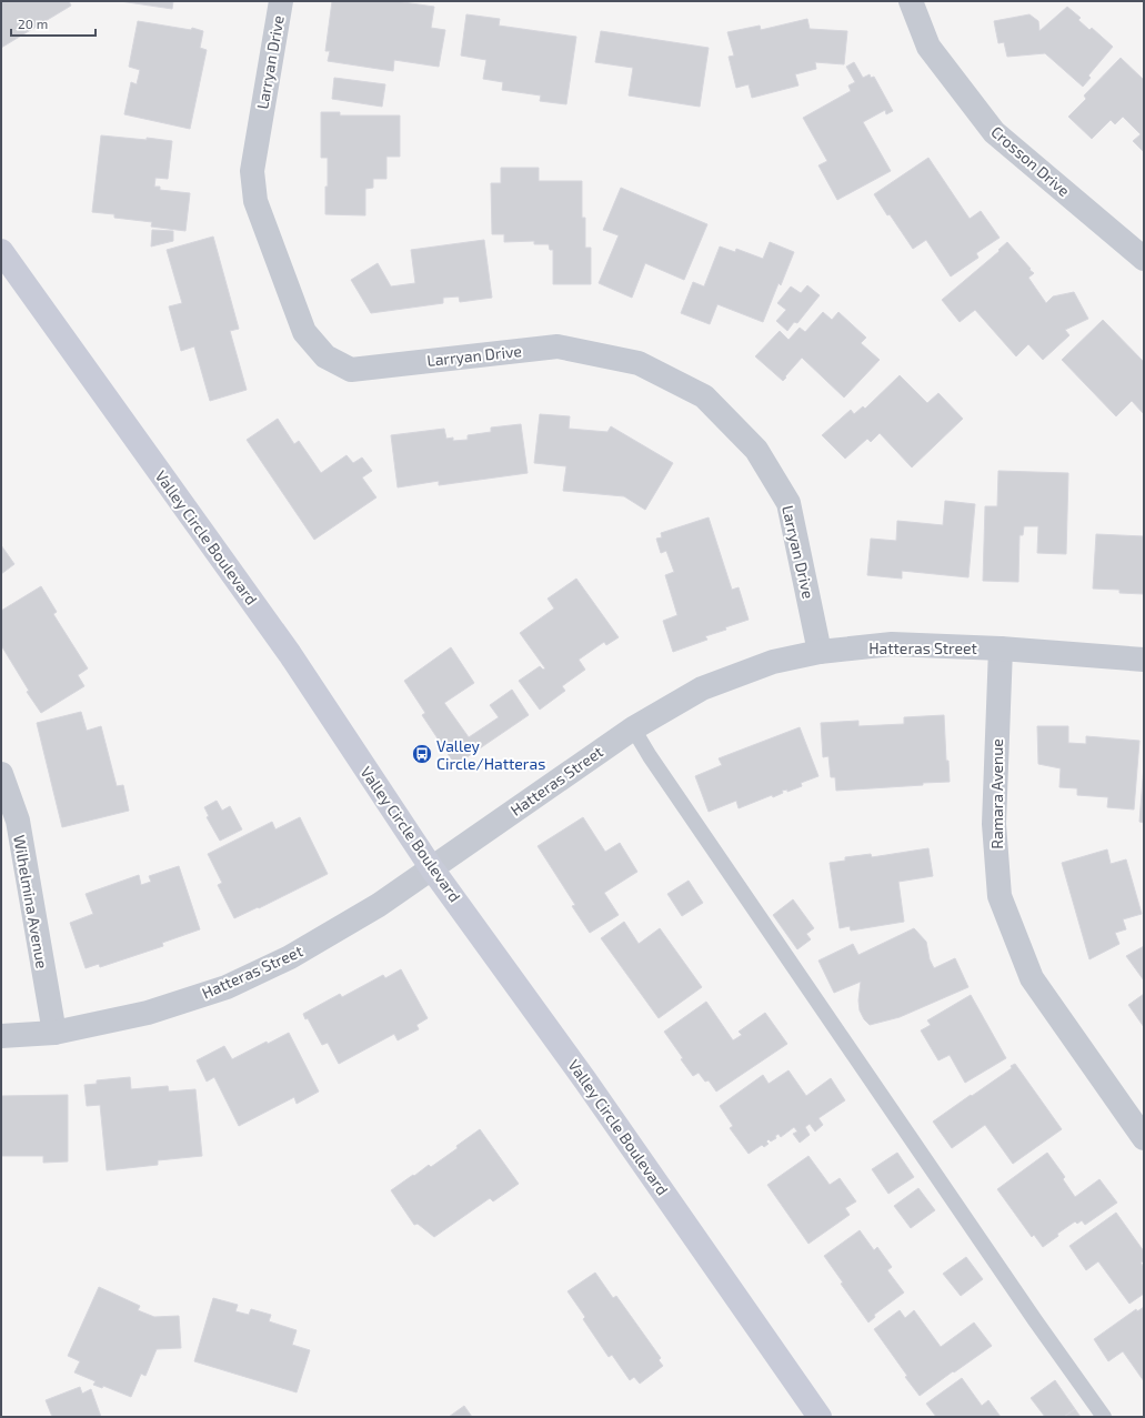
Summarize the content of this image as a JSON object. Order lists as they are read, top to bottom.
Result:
{
  "streets": {
    "main road": ["Valley Circle Boulevard"],
    "street": [
      "Larryan Drive",
      "Crosson Drive",
      "Hatteras Street",
      "Ramara Avenue",
      "Wilhelmina Avenue"
    ]
  },
  "crossings": [
    ["Larryan Drive", "Hatteras Street"],
    ["Valley Circle Boulevard", "Hatteras Street"],
    ["Hatteras Street", "Ramara Avenue"],
    ["Hatteras Street", "Wilhelmina Avenue"]
  ],
  "places": {
    "bus stop": ["Valley Circle/Hatteras"]
  },
  "scale_bar": "20 m"
}
